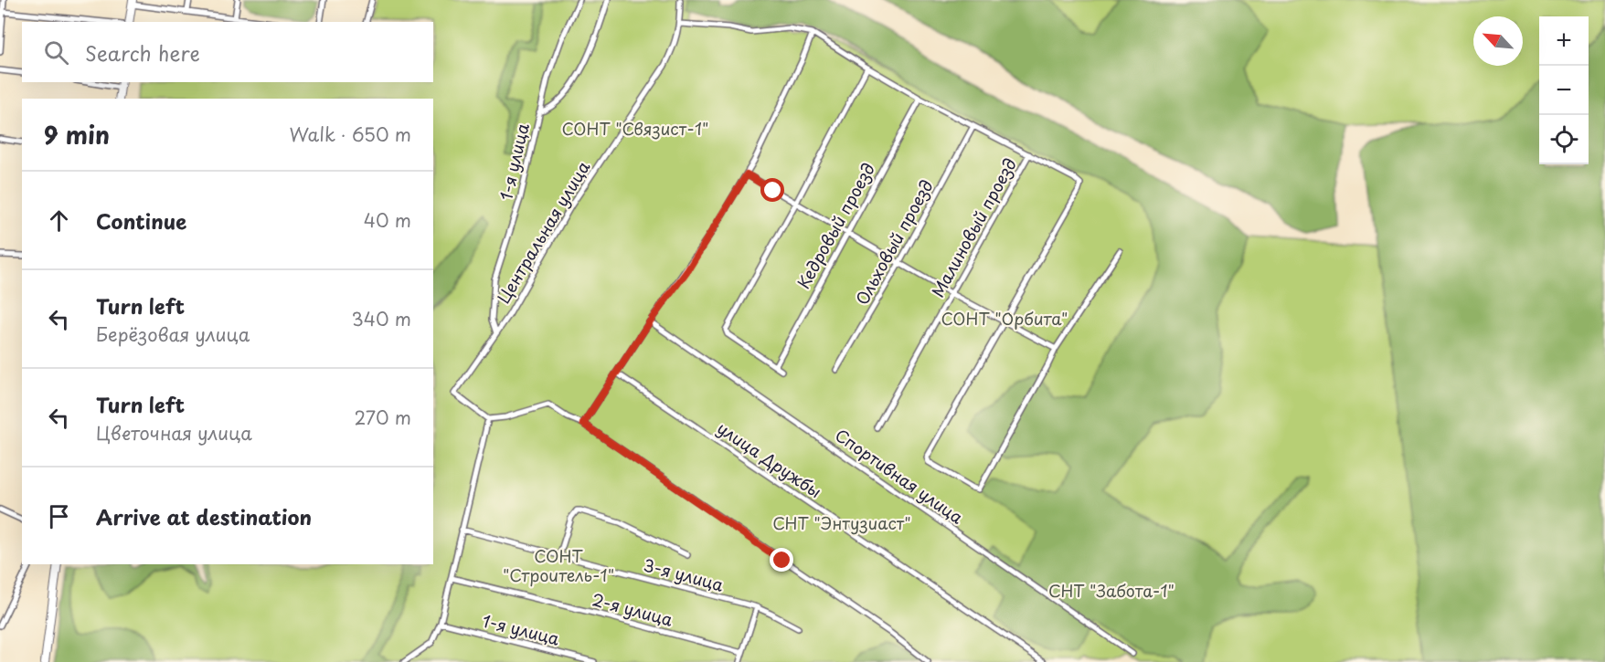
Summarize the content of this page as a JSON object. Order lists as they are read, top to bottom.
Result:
{
  "streets": {
    "street": [
      "1-я улица",
      "Кедровый проезд",
      "Малиновый проезд",
      "Центральная улица",
      "Ольховый проезд",
      "улица Дружбы",
      "Спортивная улица",
      "3-я улица",
      "2-я улица"
    ]
  },
  "crossings": [
    ["1-я улица", "Центральная улица"]
  ],
  "parks": [
    "СОНТ \"Связист-1\"",
    "СОНТ \"Орбита\"",
    "СНТ \"Энтузиаст\"",
    "СОНТ \"Строитель-1\"",
    "СНТ \"Забота-1\""
  ],
  "north": "top left",
  "page": {
    "map_buttons": ["+", "−"],
    "search": "Search here",
    "heading": ["9 min", "Walk · 650 m"],
    "list": [
      ["Continue", "40 m"],
      ["Turn left", "Берёзовая улица", "340 m"],
      ["Turn left", "Цветочная улица", "270 m"],
      "Arrive at destination"
    ]
  }
}
